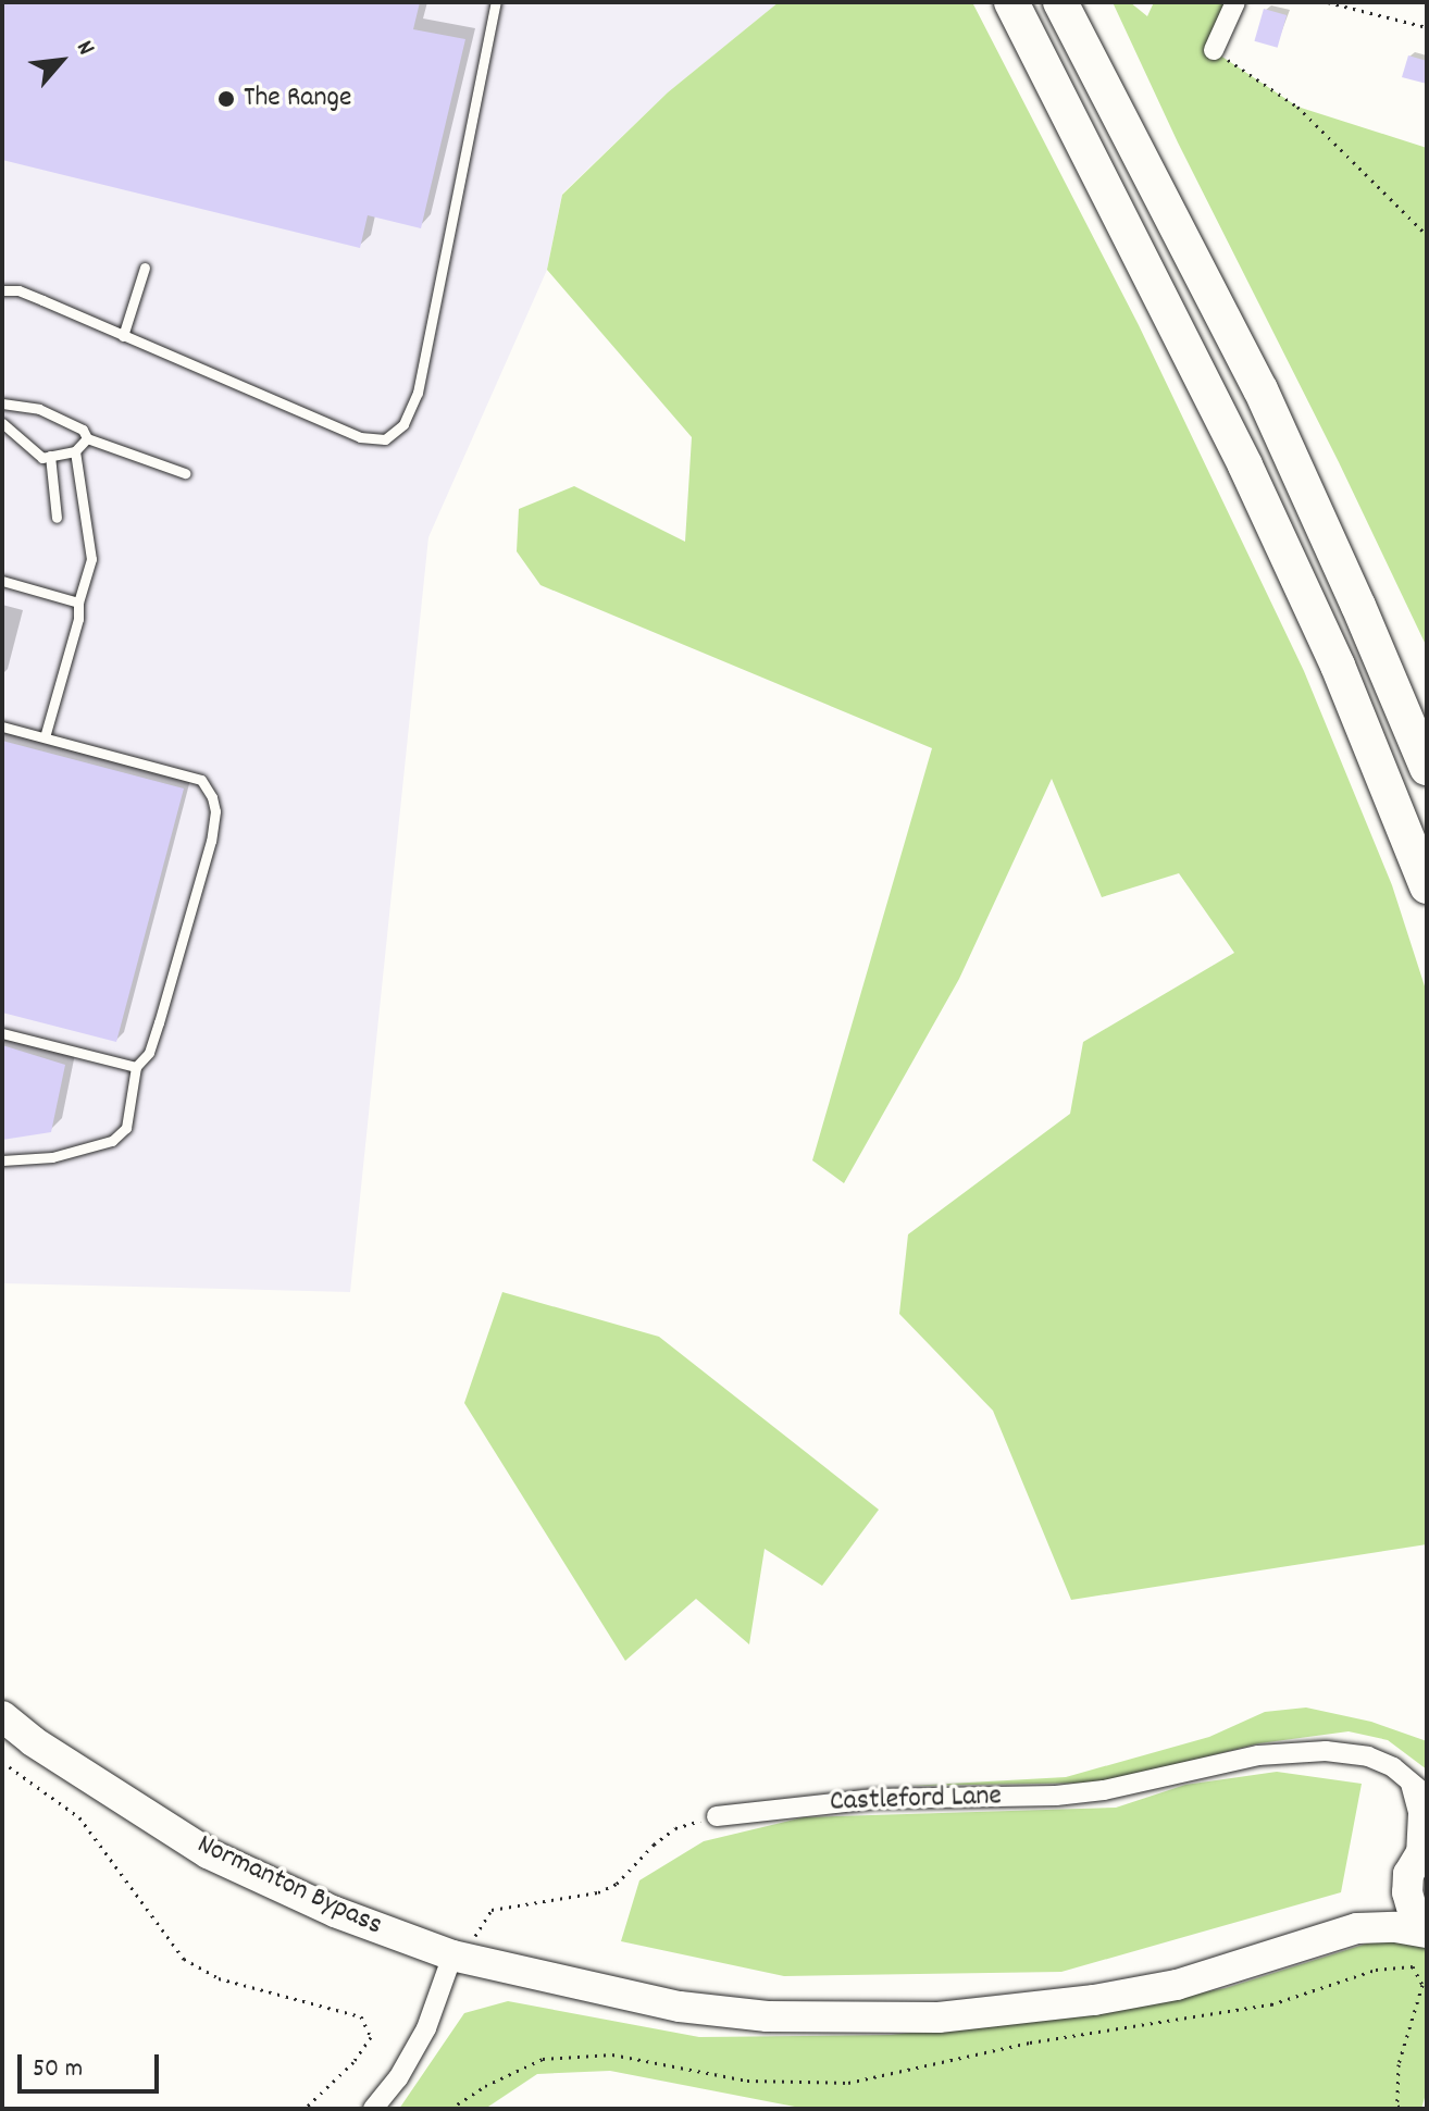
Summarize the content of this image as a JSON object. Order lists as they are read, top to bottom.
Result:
{
  "streets": {
    "main road": ["Normanton Bypass"],
    "street": ["Castleford Lane"]
  },
  "places": ["The Range"],
  "scale_bar": "50 m",
  "north": "top right"
}
